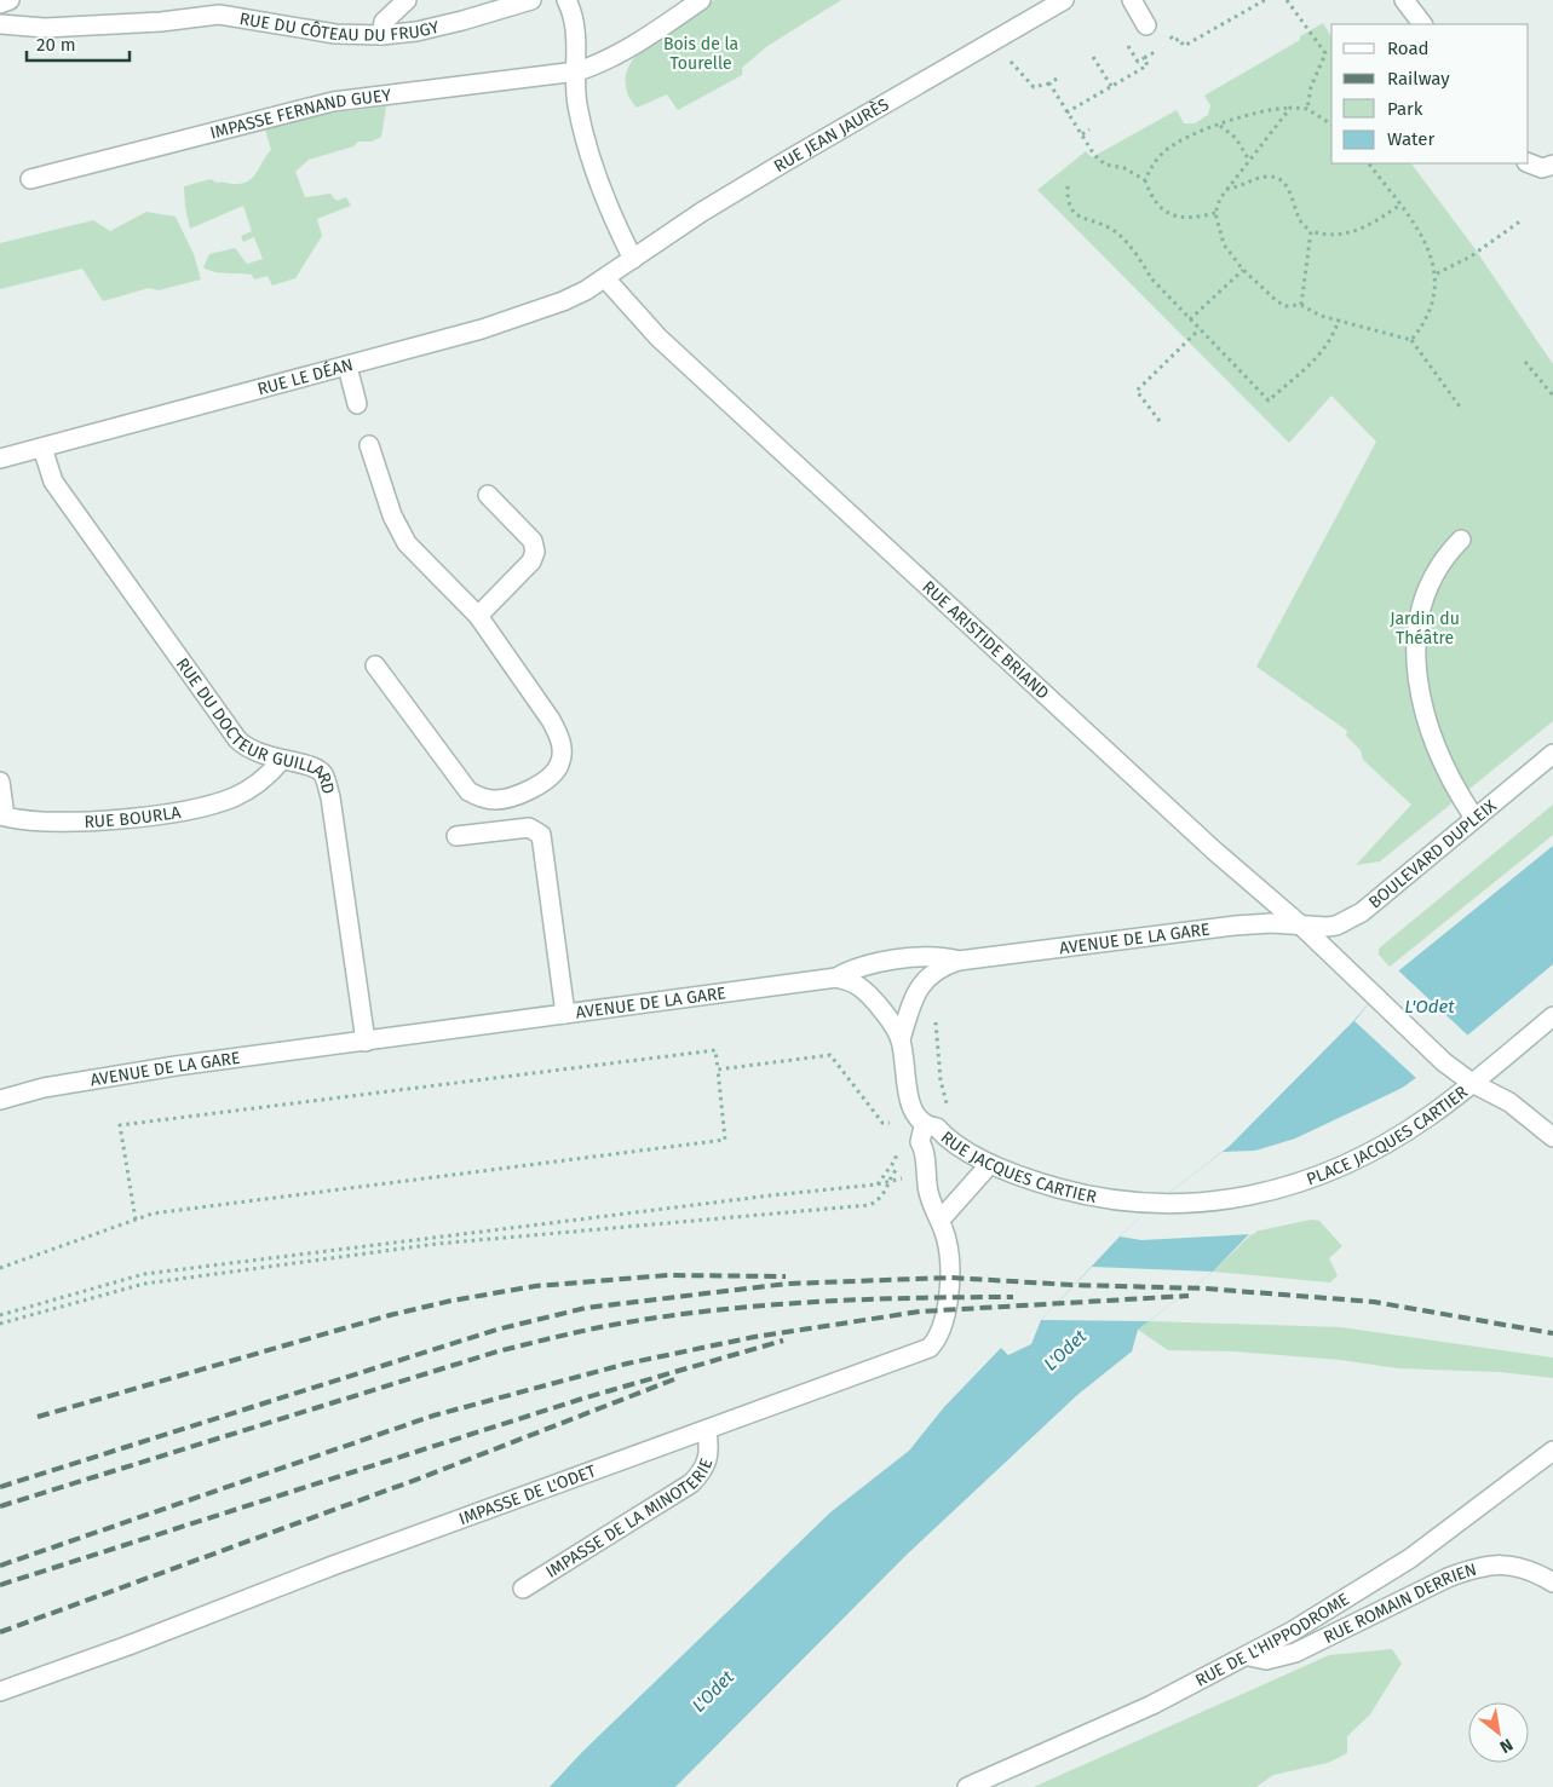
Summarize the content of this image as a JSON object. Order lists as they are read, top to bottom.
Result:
{
  "streets": {
    "street": [
      "RUE DU CÔTEAU DU FRUGY",
      "IMPASSE FERNAND GUEY",
      "RUE JEAN JAURÈS",
      "RUE LE DÉAN",
      "RUE ARISTIDE BRIAND",
      "RUE DU DOCTEUR GUILLARD",
      "RUE BOURLA",
      "BOULEVARD DUPLEIX",
      "AVENUE DE LA GARE",
      "PLACE JACQUES CARTIER",
      "RUE JACQUES CARTIER",
      "IMPASSE DE L'ODET",
      "IMPASSE DE LA MINOTERIE",
      "RUE ROMAIN DERRIEN",
      "RUE DE L'HIPPODROME"
    ]
  },
  "crossings": [
    ["RUE JEAN JAURÈS", "RUE LE DÉAN"],
    ["RUE JEAN JAURÈS", "RUE ARISTIDE BRIAND"],
    ["RUE LE DÉAN", "RUE ARISTIDE BRIAND"],
    ["RUE LE DÉAN", "RUE DU DOCTEUR GUILLARD"],
    ["RUE ARISTIDE BRIAND", "BOULEVARD DUPLEIX"],
    ["RUE ARISTIDE BRIAND", "AVENUE DE LA GARE"],
    ["RUE ARISTIDE BRIAND", "PLACE JACQUES CARTIER"],
    ["RUE DU DOCTEUR GUILLARD", "RUE BOURLA"],
    ["RUE DU DOCTEUR GUILLARD", "AVENUE DE LA GARE"],
    ["BOULEVARD DUPLEIX", "AVENUE DE LA GARE"],
    ["AVENUE DE LA GARE", "RUE JACQUES CARTIER"],
    ["PLACE JACQUES CARTIER", "RUE JACQUES CARTIER"],
    ["RUE JACQUES CARTIER", "IMPASSE DE L'ODET"],
    ["IMPASSE DE L'ODET", "IMPASSE DE LA MINOTERIE"],
    ["RUE ROMAIN DERRIEN", "RUE DE L'HIPPODROME"]
  ],
  "water": ["L'Odet"],
  "parks": ["Bois de la Tourelle", "Jardin du Théâtre"],
  "legend": [
    "Road",
    "Railway",
    "Park",
    "Water"
  ],
  "scale_bar": "20 m",
  "north": "bottom right"
}
